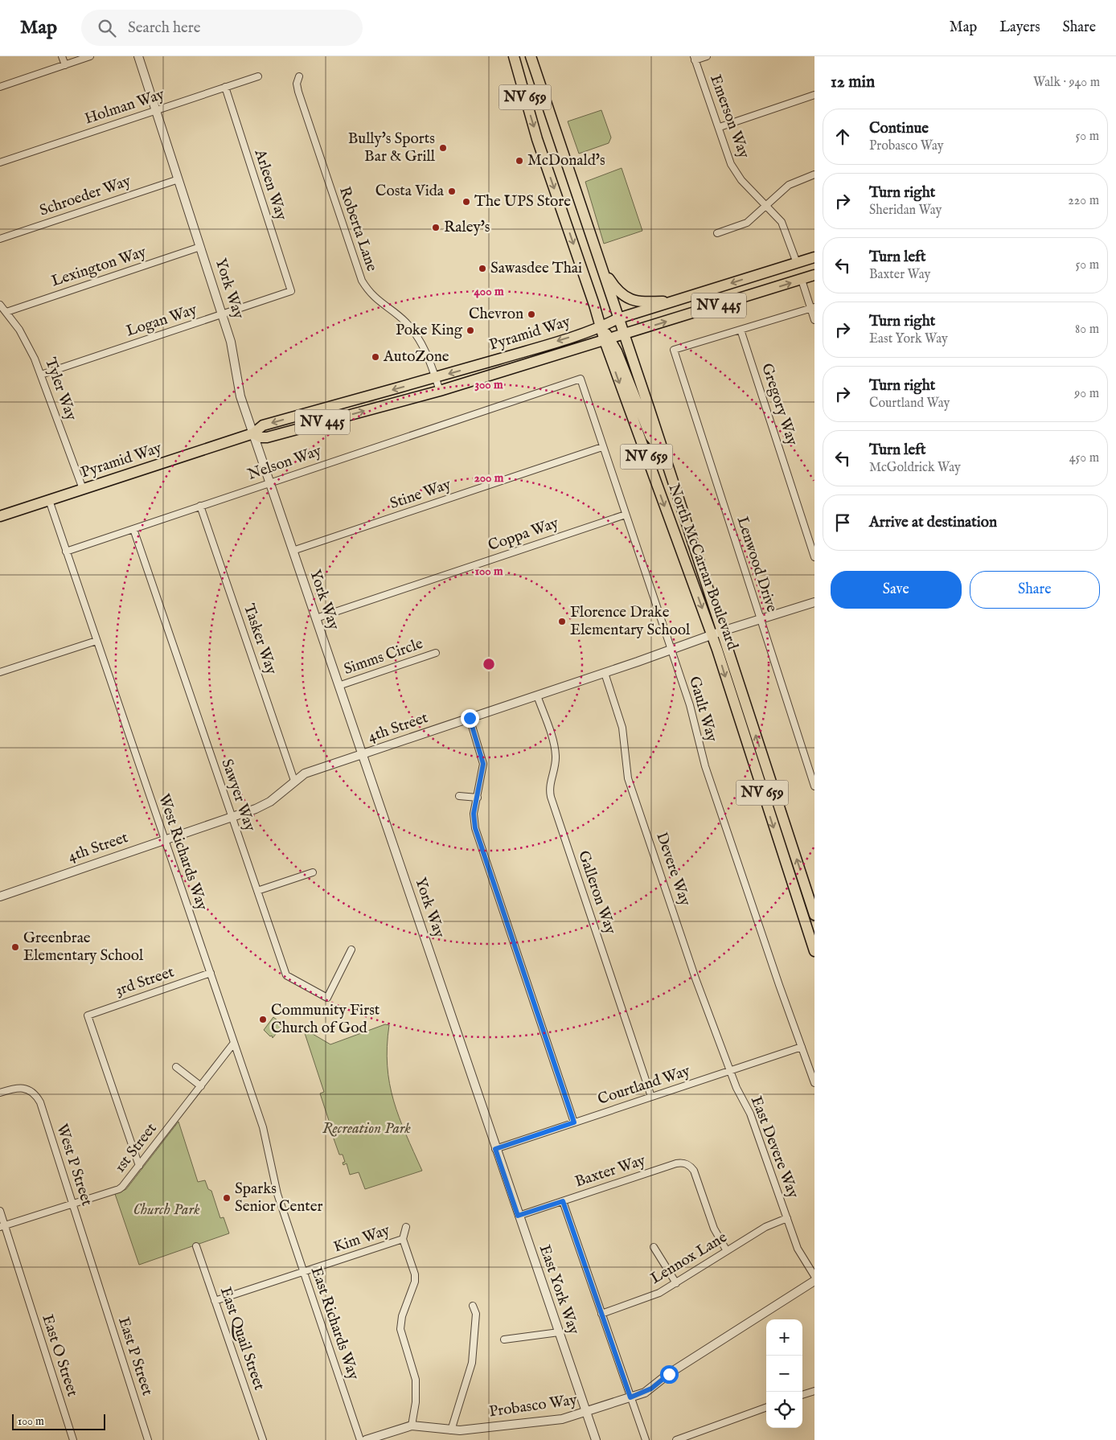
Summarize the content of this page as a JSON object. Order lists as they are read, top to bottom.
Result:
{
  "streets": {
    "main road": [
      "NV 659",
      "NV 445",
      "Pyramid Way",
      "North McCarran Boulevard"
    ],
    "street": [
      "Holman Way",
      "Emerson Way",
      "Arleen Way",
      "Schroeder Way",
      "Roberta Lane",
      "Lexington Way",
      "York Way",
      "Logan Way",
      "Tyler Way",
      "Gregory Way",
      "Nelson Way",
      "Stine Way",
      "Coppa Way",
      "Lenwood Drive",
      "Tasker Way",
      "Simms Circle",
      "Gault Way",
      "4th Street",
      "Sawyer Way",
      "West Richards Way",
      "Devere Way",
      "Galleron Way",
      "3rd Street",
      "Courtland Way",
      "East Devere Way",
      "1st Street",
      "West P Street",
      "Baxter Way",
      "Kim Way",
      "Lennox Lane",
      "East York Way",
      "East Richards Way",
      "East Quail Street",
      "East O Street",
      "East P Street",
      "Probasco Way"
    ]
  },
  "crossings": [
    ["Holman Way", "Arleen Way"],
    ["Holman Way", "York Way"],
    ["Emerson Way", "Pyramid Way"],
    ["Arleen Way", "Logan Way"],
    ["Schroeder Way", "York Way"],
    ["Roberta Lane", "Pyramid Way"],
    ["Lexington Way", "York Way"],
    ["Lexington Way", "Tyler Way"],
    ["York Way", "Logan Way"],
    ["York Way", "Pyramid Way"],
    ["York Way", "Nelson Way"],
    ["York Way", "Stine Way"],
    ["York Way", "Coppa Way"],
    ["York Way", "Simms Circle"],
    ["York Way", "4th Street"],
    ["York Way", "Courtland Way"],
    ["York Way", "East York Way"],
    ["Logan Way", "Tyler Way"],
    ["Pyramid Way", "Tyler Way"],
    ["Pyramid Way", "North McCarran Boulevard"],
    ["Pyramid Way", "West Richards Way"],
    ["Gregory Way", "Lenwood Drive"],
    ["Nelson Way", "Tasker Way"],
    ["Nelson Way", "Gault Way"],
    ["Nelson Way", "Sawyer Way"],
    ["Nelson Way", "West Richards Way"],
    ["Stine Way", "Gault Way"],
    ["Coppa Way", "Gault Way"],
    ["Lenwood Drive", "4th Street"],
    ["North McCarran Boulevard", "4th Street"],
    ["Tasker Way", "4th Street"],
    ["Gault Way", "4th Street"],
    ["Gault Way", "Courtland Way"],
    ["4th Street", "Sawyer Way"],
    ["4th Street", "West Richards Way"],
    ["4th Street", "Devere Way"],
    ["4th Street", "Galleron Way"],
    ["West Richards Way", "3rd Street"],
    ["West Richards Way", "1st Street"],
    ["West Richards Way", "East Richards Way"],
    ["Devere Way", "Courtland Way"],
    ["Devere Way", "East Devere Way"],
    ["Galleron Way", "Courtland Way"],
    ["3rd Street", "1st Street"],
    ["Courtland Way", "East Devere Way"],
    ["Courtland Way", "East York Way"],
    ["East Devere Way", "Lennox Lane"],
    ["1st Street", "West P Street"],
    ["1st Street", "East O Street"],
    ["West P Street", "East P Street"],
    ["Baxter Way", "Lennox Lane"],
    ["Baxter Way", "East York Way"],
    ["Kim Way", "East Richards Way"],
    ["Kim Way", "East Quail Street"],
    ["East York Way", "Probasco Way"]
  ],
  "parks": ["Recreation Park", "Church Park"],
  "places": [
    "Bully's Sports Bar & Grill",
    "McDonald's",
    "Costa Vida",
    "The UPS Store",
    "Raley's",
    "Sawasdee Thai",
    "Chevron",
    "Poke King",
    "AutoZone",
    "Florence Drake Elementary School",
    "Greenbrae Elementary School",
    "Community First Church of God",
    "Sparks Senior Center"
  ],
  "scale_bar": "100 m",
  "page": {
    "header": "Map",
    "search": "Search here",
    "nav": ["Map", "Layers", "Share"],
    "heading": ["12 min", "Walk · 940 m"],
    "list": [
      ["Continue", "Probasco Way", "50 m"],
      ["Turn right", "Sheridan Way", "220 m"],
      ["Turn left", "Baxter Way", "50 m"],
      ["Turn right", "East York Way", "80 m"],
      ["Turn right", "Courtland Way", "90 m"],
      ["Turn left", "McGoldrick Way", "450 m"],
      "Arrive at destination"
    ],
    "buttons": ["Save", "Share"],
    "map_buttons": ["+", "−"],
    "scale": "100 m"
  },
  "rings": [
    "400 m",
    "300 m",
    "200 m",
    "100 m"
  ]
}
